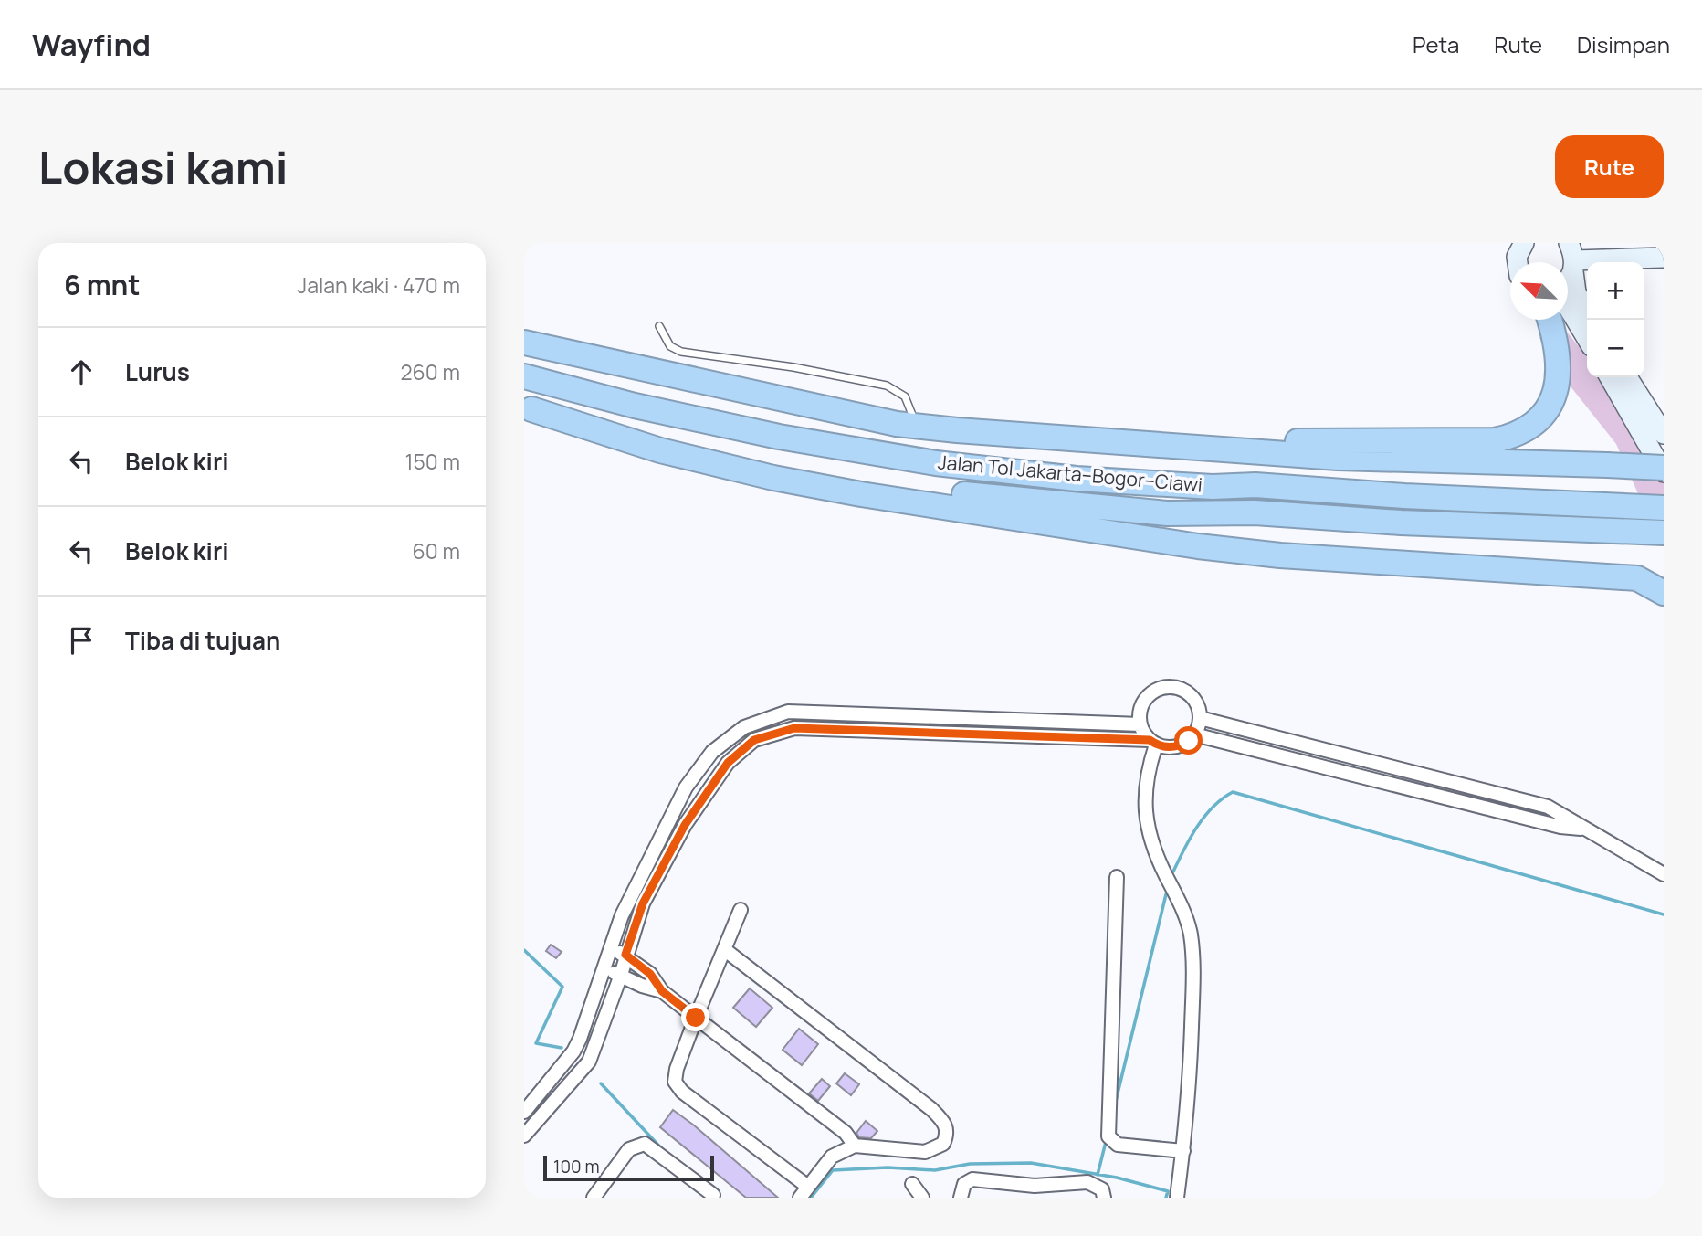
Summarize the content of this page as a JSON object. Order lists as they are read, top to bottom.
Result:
{
  "streets": {
    "highway": ["Jalan Tol Jakarta–Bogor–Ciawi"]
  },
  "scale_bar": "100 m",
  "north": "top left",
  "page": {
    "header": "Wayfind",
    "nav": ["Peta", "Rute", "Disimpan"],
    "buttons": "Rute",
    "title": "Lokasi kami",
    "heading": ["6 mnt", "Jalan kaki · 470 m"],
    "map_buttons": ["+", "−"],
    "list": [
      ["Lurus", "260 m"],
      ["Belok kiri", "150 m"],
      ["Belok kiri", "60 m"],
      "Tiba di tujuan"
    ],
    "scale": "100 m"
  }
}
